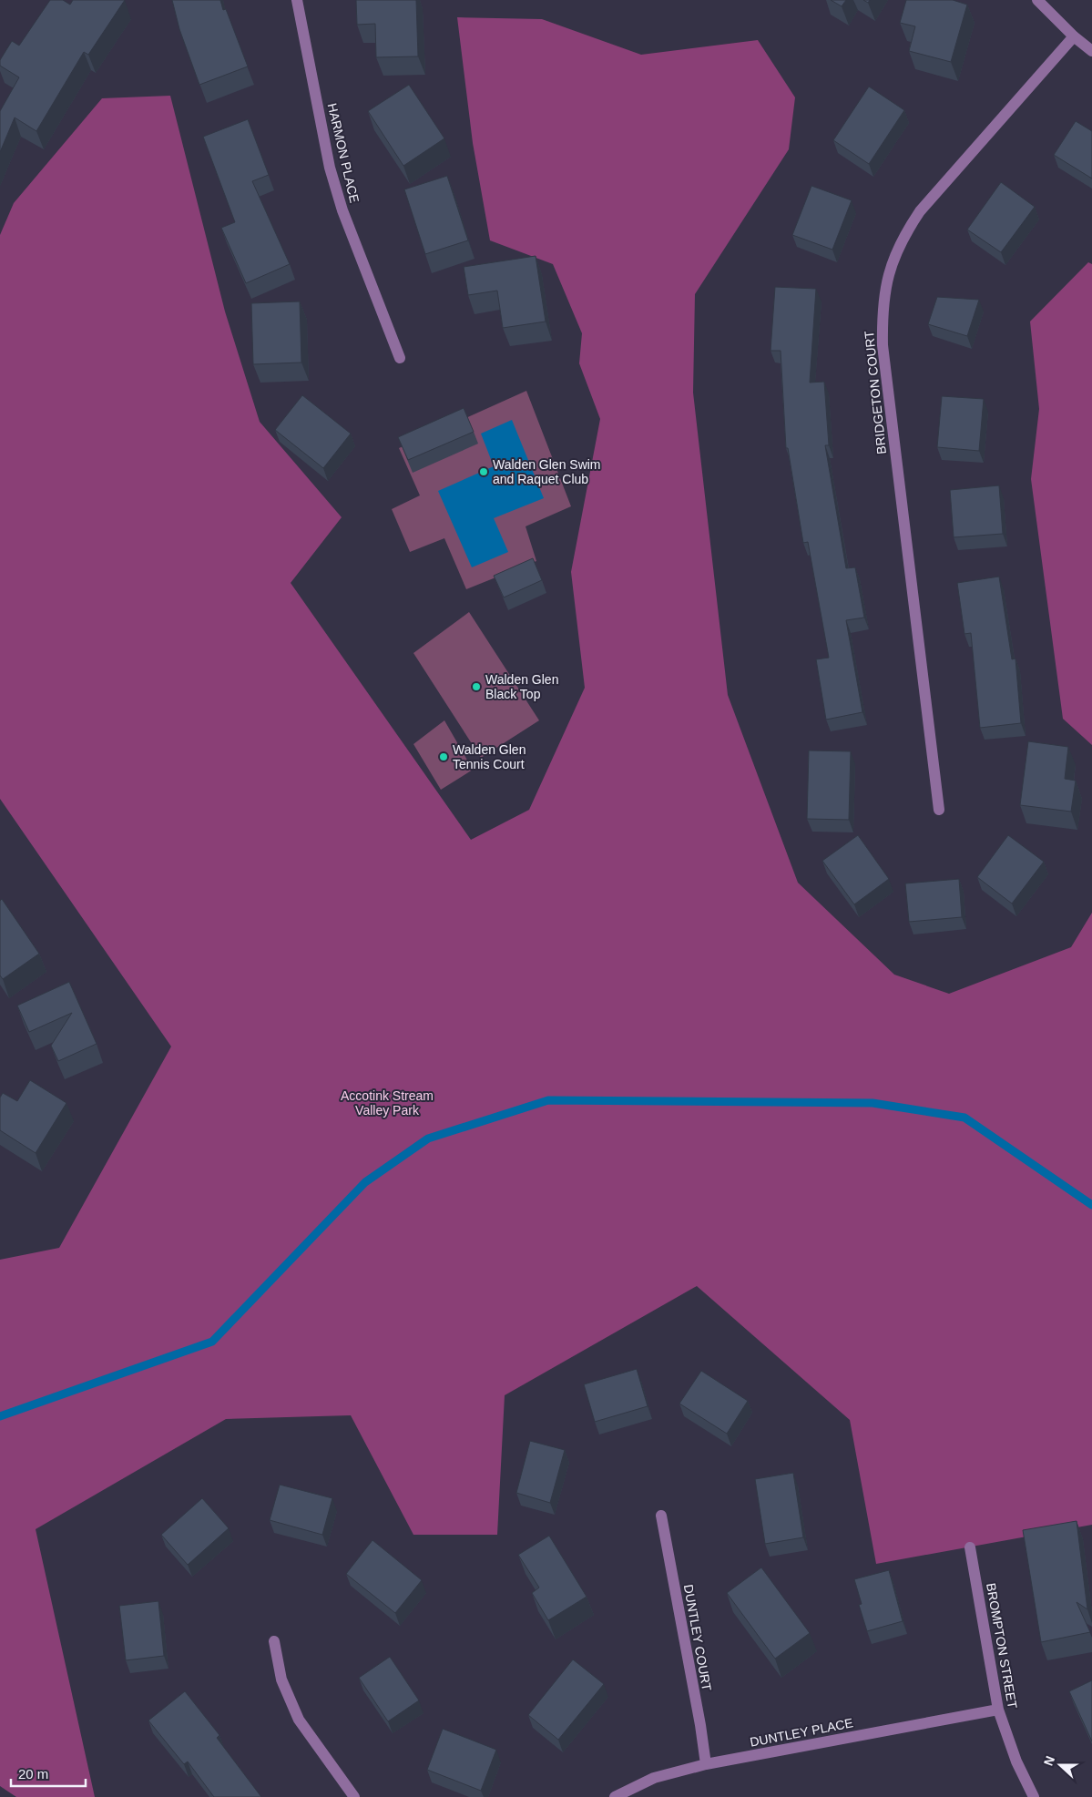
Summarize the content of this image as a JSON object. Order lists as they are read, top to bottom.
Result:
{
  "streets": {
    "street": [
      "HARMON PLACE",
      "BRIDGETON COURT",
      "DUNTLEY COURT",
      "BROMPTON STREET",
      "DUNTLEY PLACE"
    ]
  },
  "crossings": [
    ["DUNTLEY COURT", "DUNTLEY PLACE"],
    ["BROMPTON STREET", "DUNTLEY PLACE"]
  ],
  "parks": ["Accotink Stream Valley Park"],
  "places": ["Walden Glen Swim and Raquet Club", "Walden Glen Black Top", "Walden Glen Tennis Court"],
  "scale_bar": "20 m",
  "north": "left"
}
